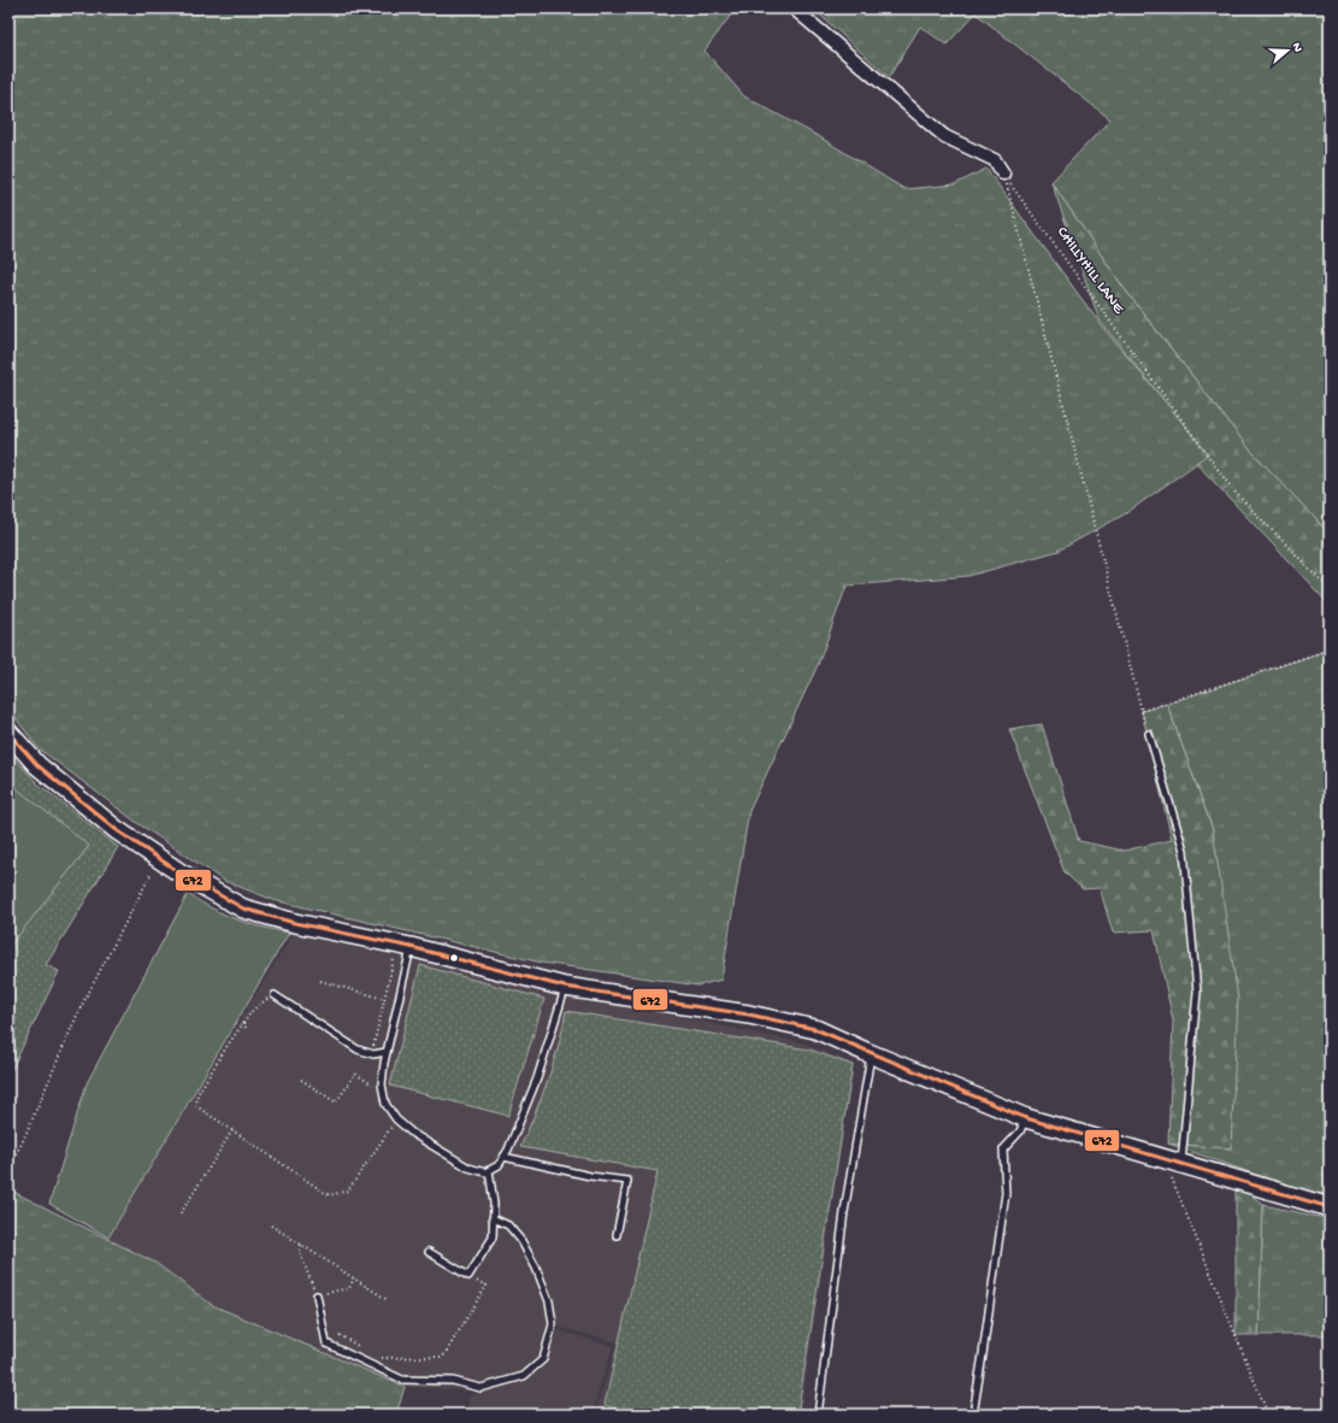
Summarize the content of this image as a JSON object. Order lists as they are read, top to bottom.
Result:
{
  "streets": {
    "path": ["CHILLYHILL LANE"]
  },
  "lines": ["transit line 672"],
  "north": "right"
}
